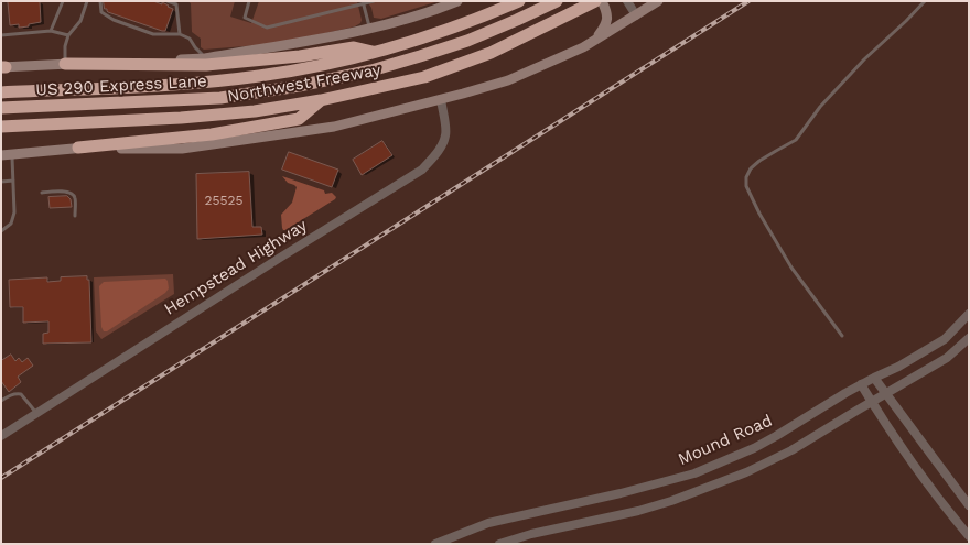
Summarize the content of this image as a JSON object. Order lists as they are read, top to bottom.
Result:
{
  "streets": {
    "highway": ["Northwest Freeway", "US 290 Express Lane"],
    "street": ["Hempstead Highway", "Mound Road"]
  },
  "house_numbers": ["25525"]
}
